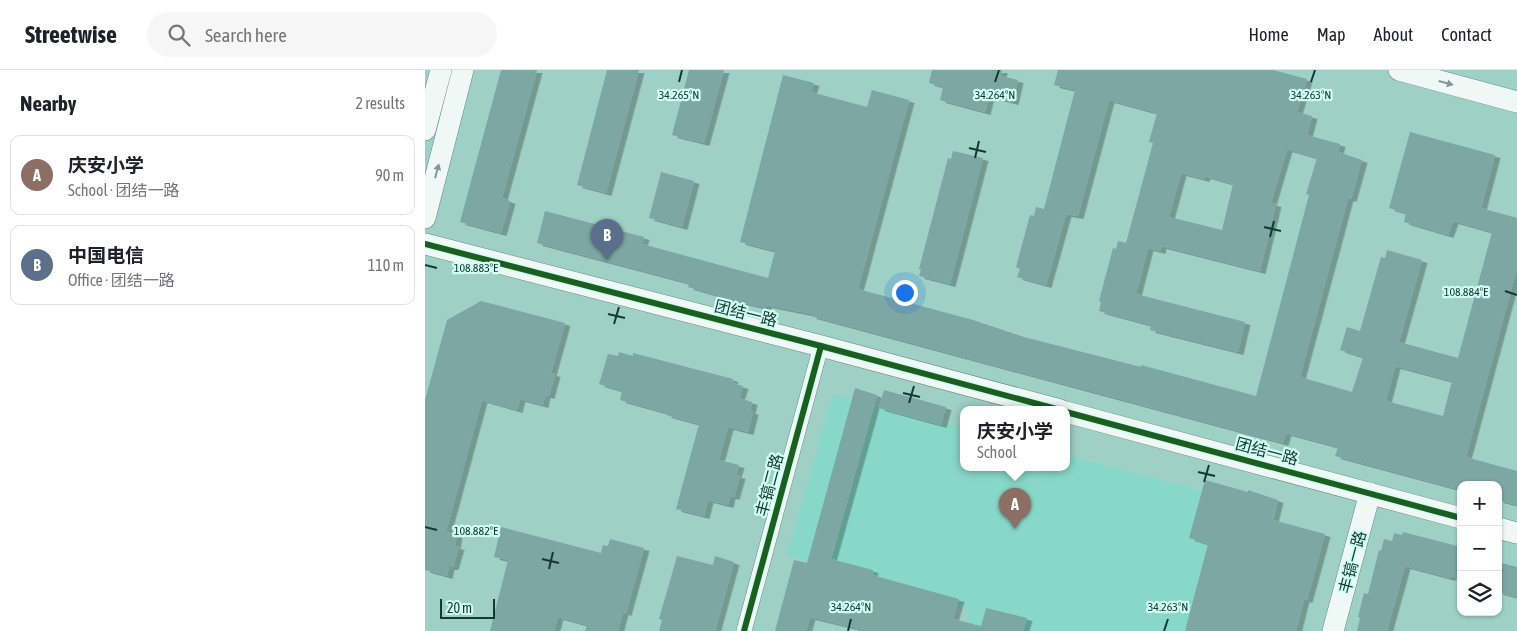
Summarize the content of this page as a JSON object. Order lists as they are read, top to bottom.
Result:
{
  "streets": {
    "street": ["团结一路", "丰镐二路", "丰镐一路"]
  },
  "crossings": [
    ["团结一路", "丰镐二路"],
    ["团结一路", "丰镐一路"]
  ],
  "scale_bar": "20 m",
  "page": {
    "header": "Streetwise",
    "search": "Search here",
    "nav": [
      "Home",
      "Map",
      "About",
      "Contact"
    ],
    "heading": ["Nearby", "2 results"],
    "list": [
      {
        "mark": "A",
        "name": "庆安小学",
        "note": "School · 团结一路",
        "value": "90 m"
      },
      {
        "mark": "B",
        "name": "中国电信",
        "note": "Office · 团结一路",
        "value": "110 m"
      }
    ],
    "pins": ["B", "A"],
    "popup": ["庆安小学", "School"],
    "map_buttons": ["+", "−"],
    "scale": "20 m"
  },
  "coordinates": [
    "34.265°N",
    "34.264°N",
    "34.263°N",
    "108.883°E",
    "108.884°E",
    "108.882°E"
  ]
}
